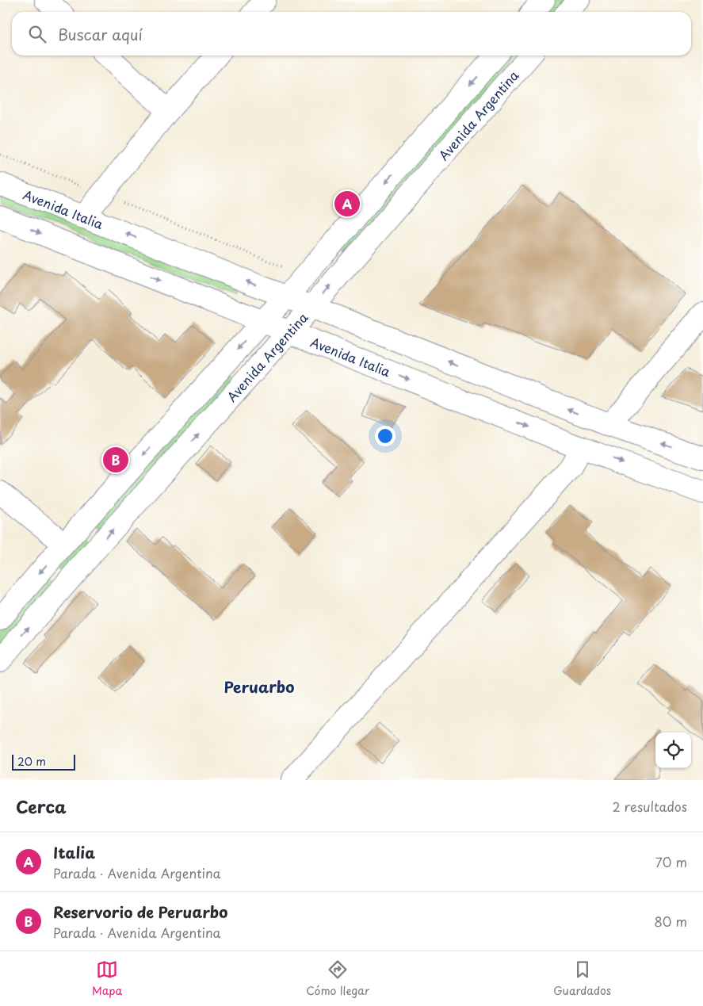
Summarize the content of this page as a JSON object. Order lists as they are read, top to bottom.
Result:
{
  "streets": {
    "main road": ["Avenida Argentina", "Avenida Italia"]
  },
  "crossings": [
    ["Avenida Argentina", "Avenida Italia"]
  ],
  "districts": ["Peruarbo"],
  "scale_bar": "20 m",
  "page": {
    "search": "Buscar aquí",
    "pins": ["A", "B"],
    "scale": "20 m",
    "heading": ["Cerca", "2 resultados"],
    "list": [
      {
        "mark": "A",
        "name": "Italia",
        "note": "Parada · Avenida Argentina",
        "value": "70 m"
      },
      {
        "mark": "B",
        "name": "Reservorio de Peruarbo",
        "note": "Parada · Avenida Argentina",
        "value": "80 m"
      }
    ],
    "nav": ["Mapa", "Cómo llegar", "Guardados"]
  }
}
